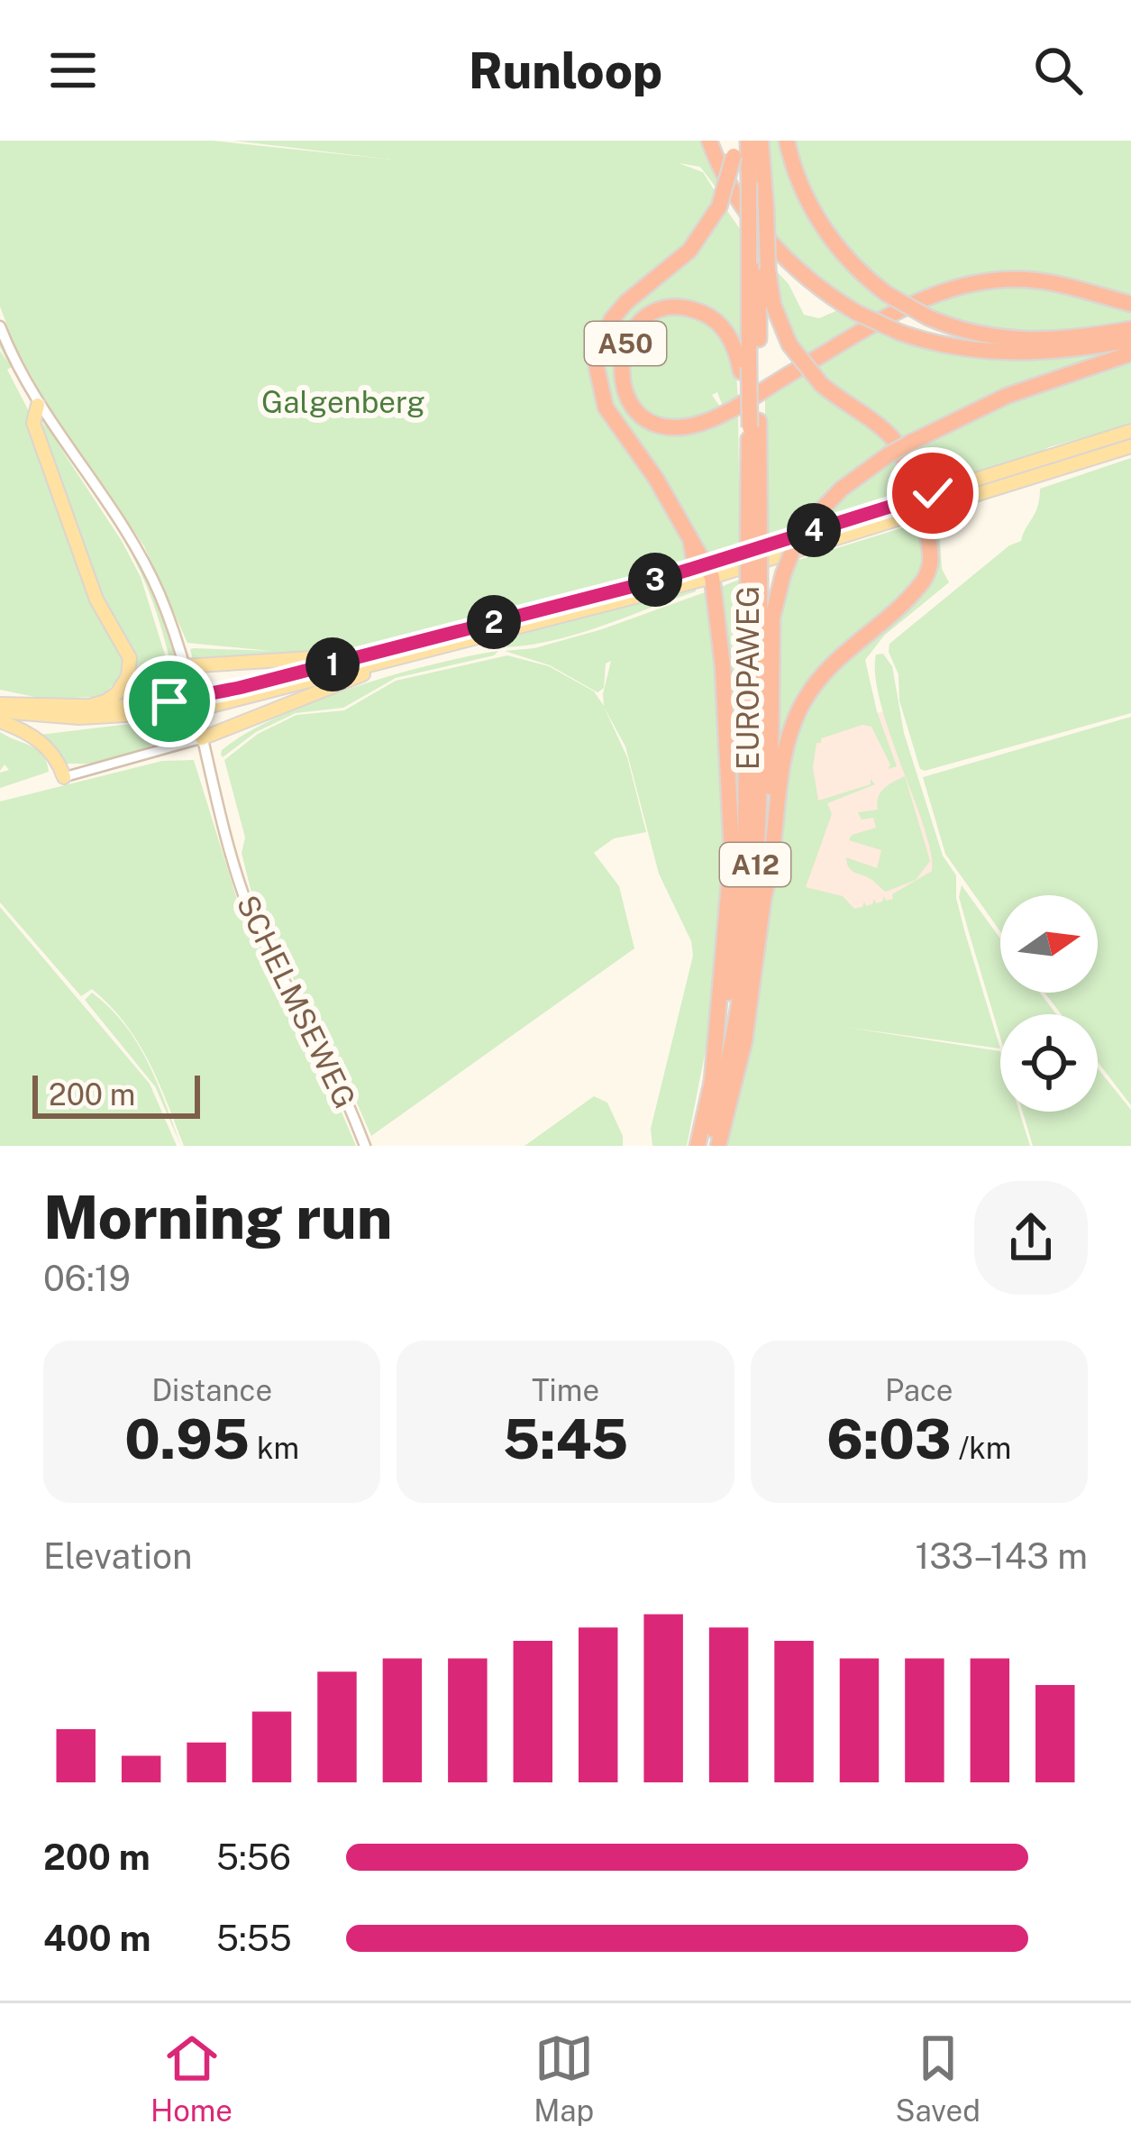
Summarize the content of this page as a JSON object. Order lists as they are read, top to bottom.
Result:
{
  "streets": {
    "highway": ["A50", "EUROPAWEG", "A12"],
    "main road": ["SCHELMSEWEG"]
  },
  "crossings": [
    ["A50", "EUROPAWEG"],
    ["EUROPAWEG", "A12"]
  ],
  "parks": ["Galgenberg"],
  "scale_bar": "200 m",
  "north": "right",
  "page": {
    "header": "Runloop",
    "pins": [
      "4",
      "3",
      "2",
      "1"
    ],
    "scale": "200 m",
    "heading": ["Morning run", "06:19"],
    "stats": [
      ["Distance", "0.95 km"],
      ["Time", "5:45"],
      ["Pace", "6:03 /km"]
    ],
    "chart": ["Elevation", "133–143 m"],
    "list": [
      {
        "name": "200 m",
        "note": "5:56"
      },
      {
        "name": "400 m",
        "note": "5:55"
      }
    ],
    "tabs": ["Home", "Map", "Saved"]
  }
}
